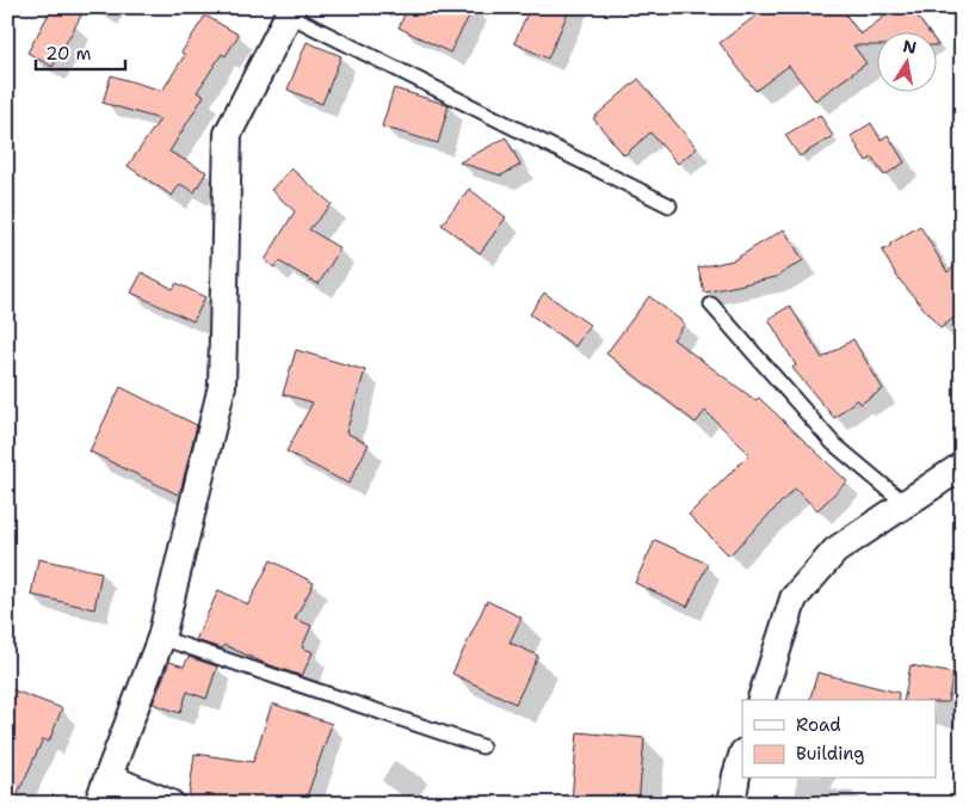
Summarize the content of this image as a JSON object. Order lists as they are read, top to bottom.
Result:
{
  "legend": ["Road", "Building"],
  "scale_bar": "20 m",
  "north": "top"
}
